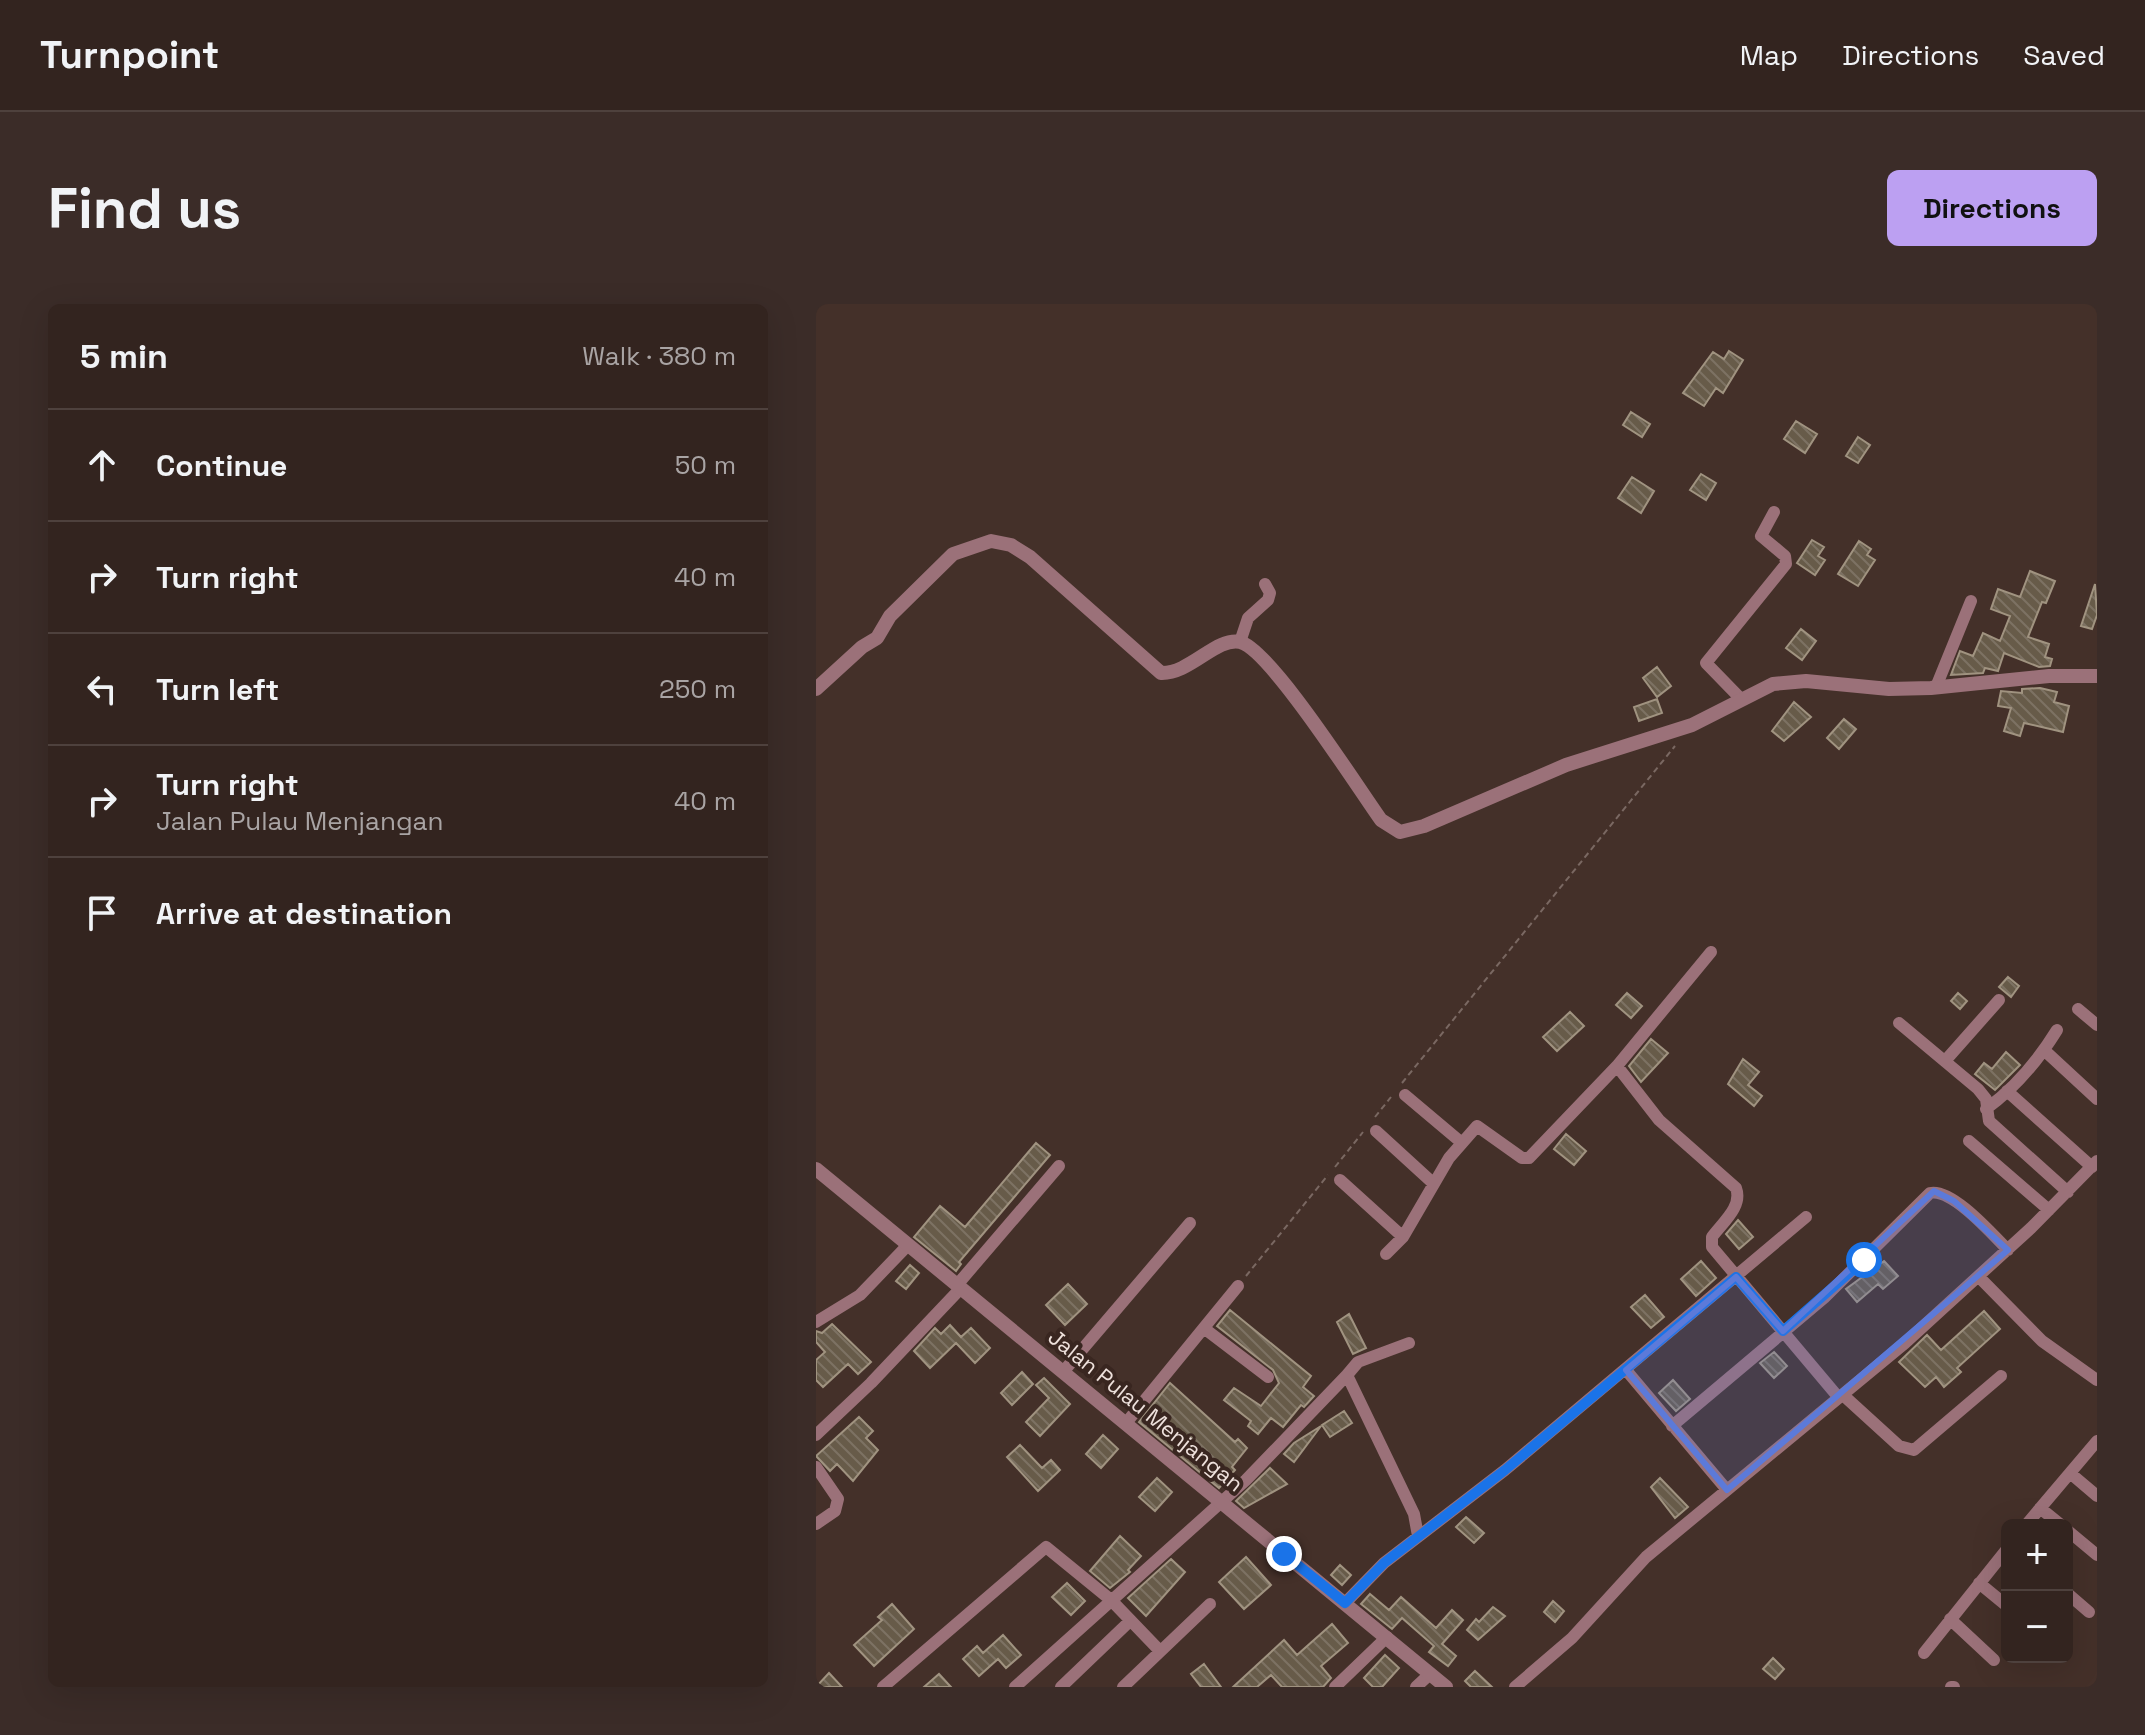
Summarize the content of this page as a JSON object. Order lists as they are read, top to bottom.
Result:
{
  "streets": {
    "street": ["Jalan Pulau Menjangan"]
  },
  "page": {
    "header": "Turnpoint",
    "nav": ["Map", "Directions", "Saved"],
    "buttons": "Directions",
    "title": "Find us",
    "heading": ["5 min", "Walk · 380 m"],
    "list": [
      ["Continue", "50 m"],
      ["Turn right", "40 m"],
      ["Turn left", "250 m"],
      ["Turn right", "Jalan Pulau Menjangan", "40 m"],
      "Arrive at destination"
    ],
    "map_buttons": ["+", "−"]
  }
}
